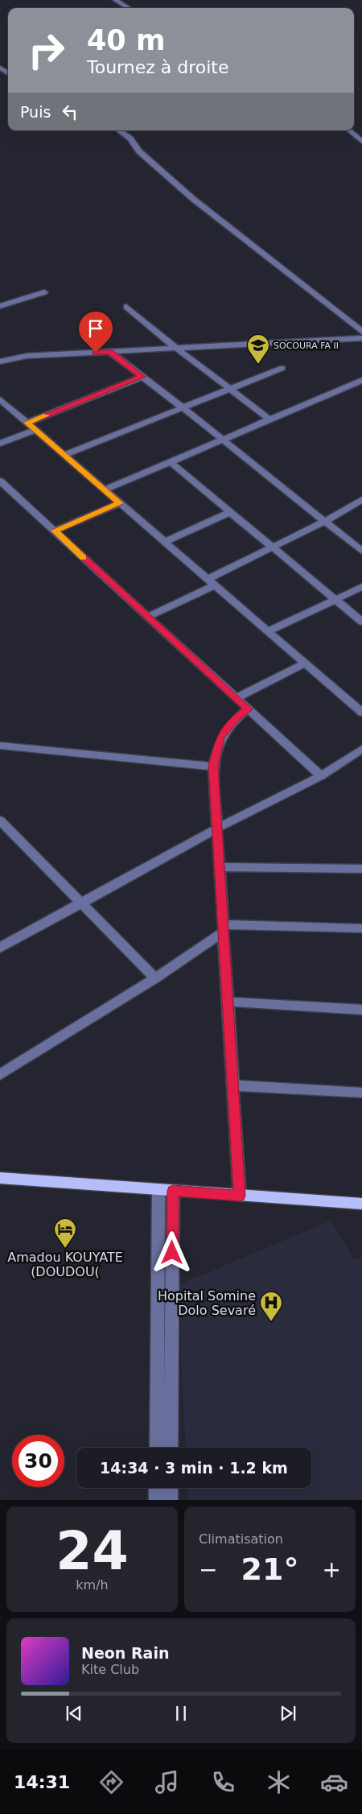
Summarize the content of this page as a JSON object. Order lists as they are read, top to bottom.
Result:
{
  "places": {
    "school or university": ["SOCOURA FA II"],
    "hotel": ["Amadou KOUYATE (DOUDOU("],
    "hospital": ["Hopital Somine Dolo Sevaré"]
  },
  "page": {
    "turn": ["40 m", "Tournez à droite"],
    "then": "Puis",
    "limit": "30",
    "trip": "14:34 · 3 min · 1.2 km",
    "tile": [
      ["24", "km/h"],
      "Climatisation"
    ],
    "heat": ["−", "21°", "+"],
    "song": ["Neon Rain", "Kite Club"],
    "tabs": "14:31"
  }
}
